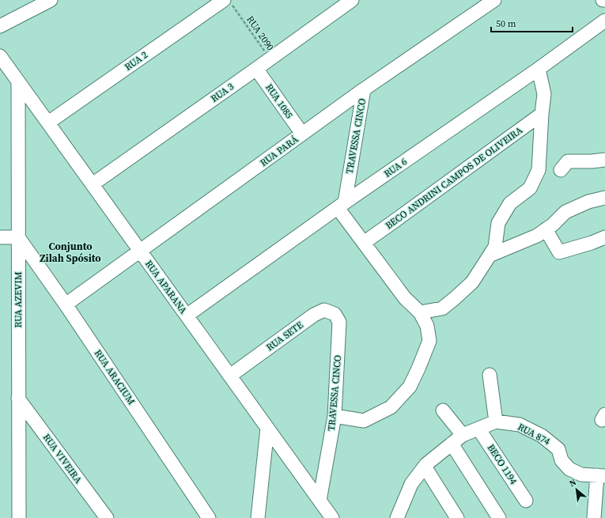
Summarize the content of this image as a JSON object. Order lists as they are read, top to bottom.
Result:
{
  "streets": {
    "street": [
      "RUA 2",
      "RUA 3",
      "RUA 1085",
      "TRAVESSA CINCO",
      "RUA PARÁ",
      "RUA 6",
      "BECO ANDRINI CAMPOS DE OLIVEIRA",
      "RUA APARANA",
      "RUA AZEVIM",
      "RUA SETE",
      "RUA ARACIUM",
      "RUA 874",
      "RUA VIVEIRA",
      "BECO 1194"
    ],
    "path": ["RUA 2090"]
  },
  "crossings": [
    ["RUA 2090", "RUA 2"],
    ["RUA 2090", "RUA 3"],
    ["RUA 2", "RUA APARANA"],
    ["RUA 3", "RUA 1085"],
    ["RUA 3", "RUA APARANA"],
    ["RUA 1085", "RUA PARÁ"],
    ["TRAVESSA CINCO", "RUA PARÁ"],
    ["TRAVESSA CINCO", "RUA 6"],
    ["TRAVESSA CINCO", "RUA APARANA"],
    ["TRAVESSA CINCO", "RUA SETE"],
    ["RUA PARÁ", "RUA APARANA"],
    ["RUA PARÁ", "RUA ARACIUM"],
    ["RUA 6", "RUA APARANA"],
    ["RUA APARANA", "RUA AZEVIM"],
    ["RUA APARANA", "RUA SETE"],
    ["RUA AZEVIM", "RUA ARACIUM"],
    ["RUA AZEVIM", "RUA VIVEIRA"],
    ["RUA 874", "BECO 1194"]
  ],
  "districts": ["Conjunto Zilah Spósito"],
  "scale_bar": "50 m",
  "north": "top left"
}
